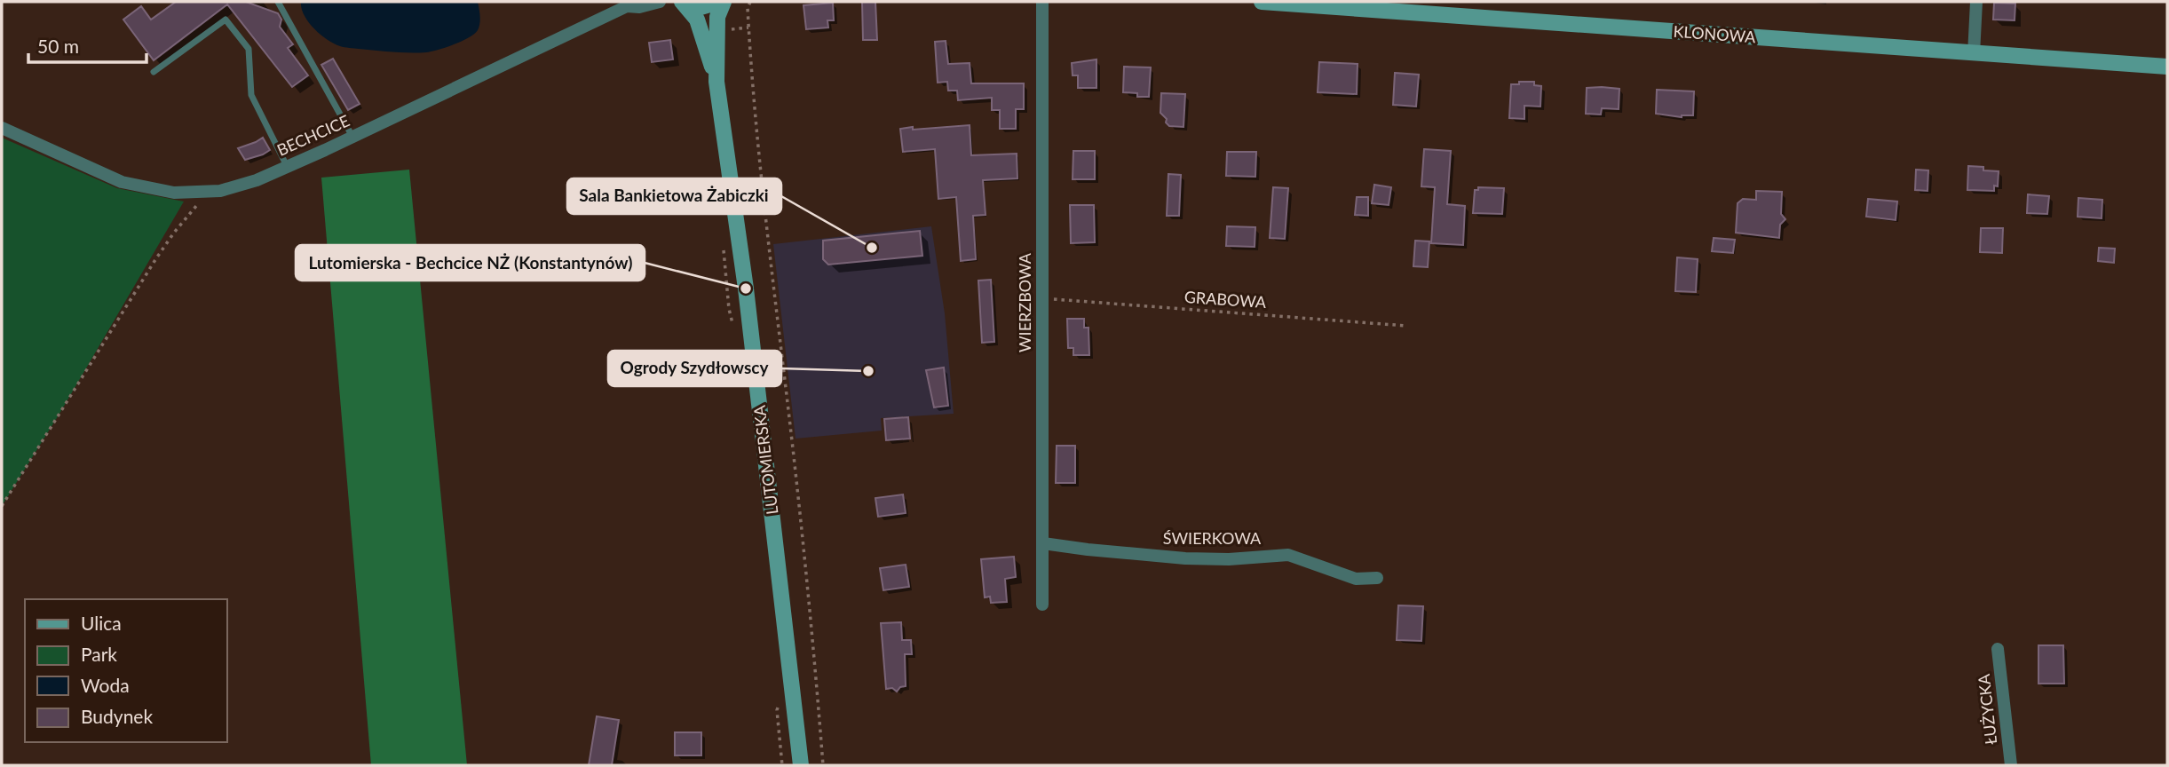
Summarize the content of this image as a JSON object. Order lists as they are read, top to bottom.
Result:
{
  "streets": {
    "street": [
      "KLONOWA",
      "BECHCICE",
      "WIERZBOWA",
      "LUTOMIERSKA",
      "ŚWIERKOWA",
      "ŁUŻYCKA"
    ],
    "path": ["GRABOWA"]
  },
  "crossings": [
    ["GRABOWA", "WIERZBOWA"],
    ["WIERZBOWA", "ŚWIERKOWA"]
  ],
  "places": ["Sala Bankietowa Żabiczki", "Lutomierska - Bechcice NŻ (Konstantynów)", "Ogrody Szydłowscy"],
  "legend": [
    "Ulica",
    "Park",
    "Woda",
    "Budynek"
  ],
  "scale_bar": "50 m"
}
